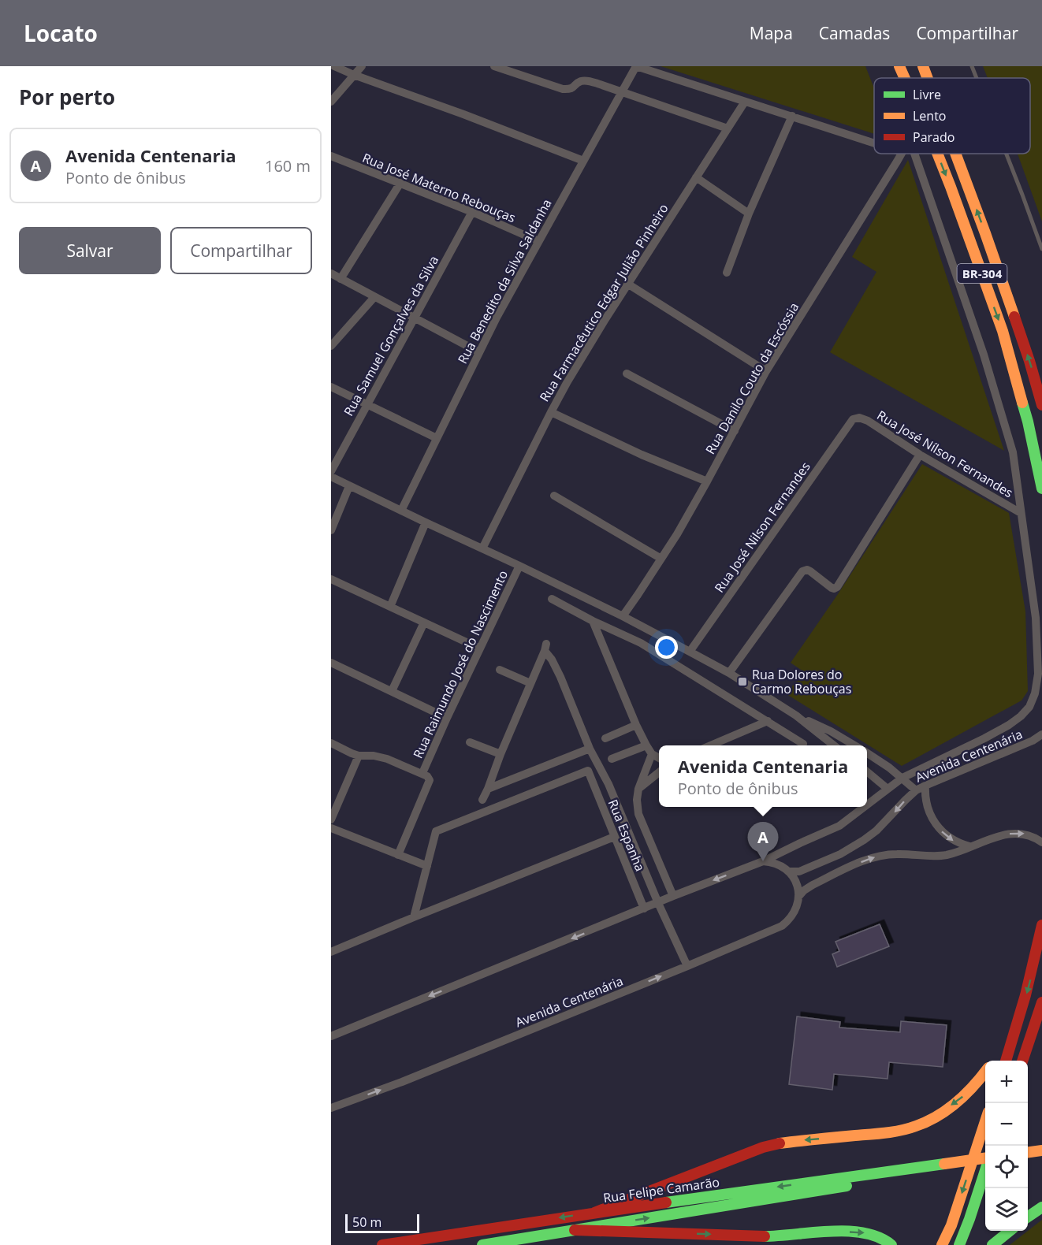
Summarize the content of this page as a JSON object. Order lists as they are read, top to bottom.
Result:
{
  "streets": {
    "main road": ["BR-304", "Rua Felipe Camarão"],
    "street": [
      "Rua José Materno Rebouças",
      "Rua Benedito da Silva Saldanha",
      "Rua Farmacêutico Edgar Julião Pinheiro",
      "Rua Samuel Gonçalves da Silva",
      "Rua Danilo Couto da Escóssia",
      "Rua José Nílson Fernandes",
      "Rua José Nilson Fernandes",
      "Rua Raimundo José do Nascimento",
      "Avenida Centenária",
      "Rua Espanha"
    ]
  },
  "crossings": [
    ["Rua José Materno Rebouças", "Rua Benedito da Silva Saldanha"],
    ["Rua José Materno Rebouças", "Rua Samuel Gonçalves da Silva"],
    ["Rua José Nílson Fernandes", "Rua José Nilson Fernandes"],
    ["Rua José Nílson Fernandes", "Avenida Centenária"],
    ["Avenida Centenária", "Rua Espanha"]
  ],
  "places": {
    "transit": ["Rua Dolores do Carmo Rebouças"]
  },
  "legend": ["Livre", "Lento", "Parado"],
  "scale_bar": "50 m",
  "page": {
    "header": "Locato",
    "nav": ["Mapa", "Camadas", "Compartilhar"],
    "heading": "Por perto",
    "list": [
      {
        "mark": "A",
        "name": "Avenida Centenaria",
        "note": "Ponto de ônibus",
        "value": "160 m"
      }
    ],
    "buttons": ["Salvar", "Compartilhar"],
    "popup": ["Avenida Centenaria", "Ponto de ônibus"],
    "pins": "A",
    "map_buttons": ["+", "−"],
    "scale": "50 m"
  }
}
